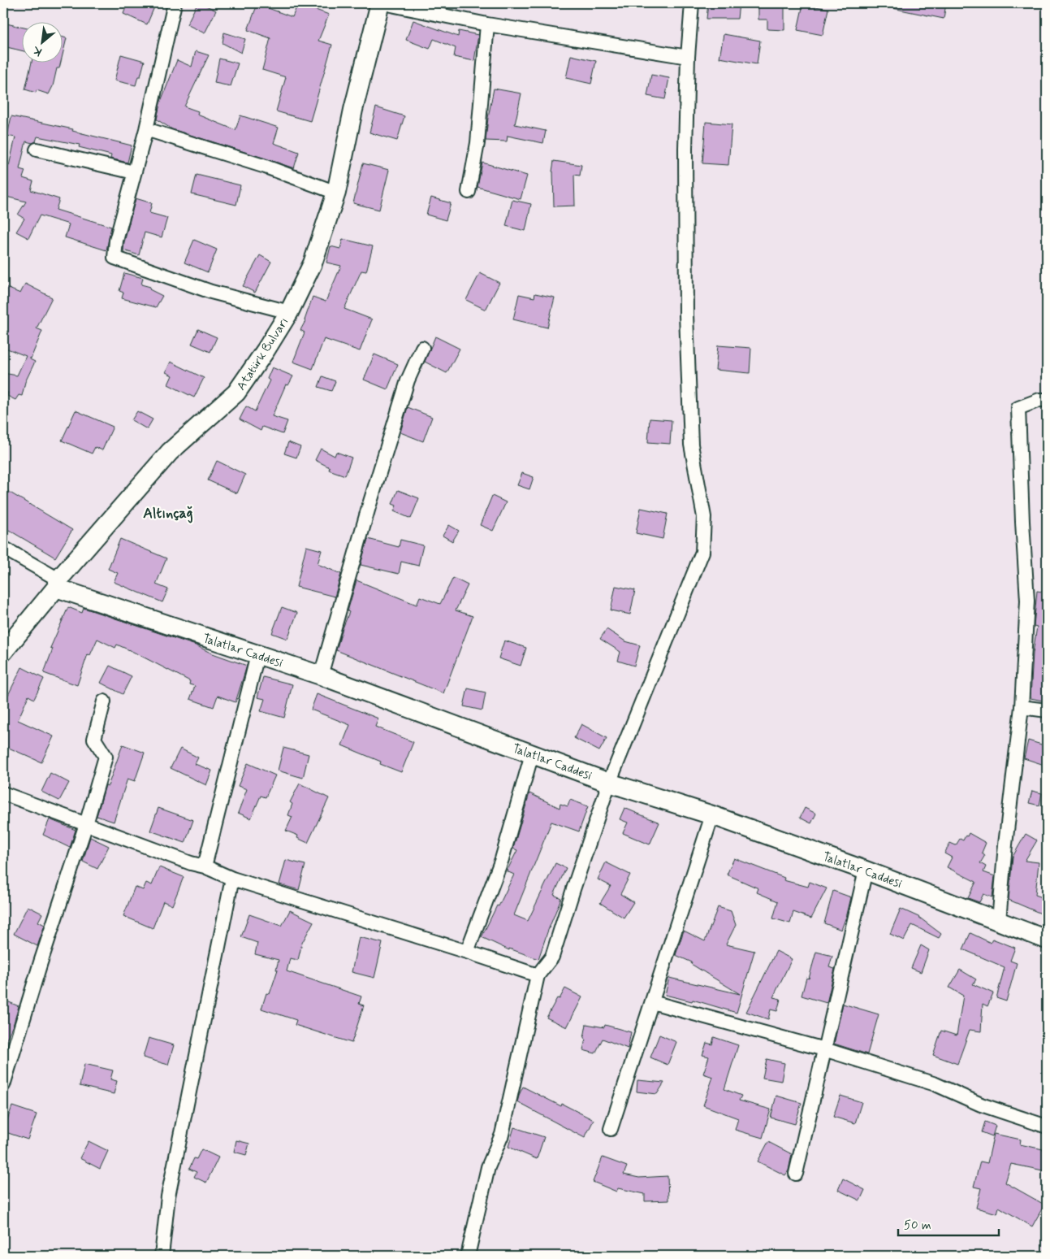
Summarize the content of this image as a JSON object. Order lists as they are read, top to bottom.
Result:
{
  "streets": {
    "street": ["Atatürk Bulvarı", "Talatlar Caddesi"]
  },
  "crossings": [
    ["Atatürk Bulvarı", "Talatlar Caddesi"]
  ],
  "districts": ["Altınçağ"],
  "scale_bar": "50 m",
  "north": "bottom left"
}
